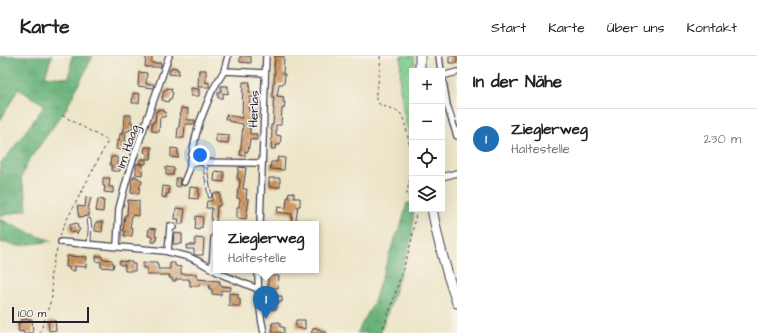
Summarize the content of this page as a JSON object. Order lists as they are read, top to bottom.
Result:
{
  "streets": {
    "street": ["Herlas", "Im Haag"]
  },
  "scale_bar": "100 m",
  "page": {
    "header": "Karte",
    "nav": [
      "Start",
      "Karte",
      "Über uns",
      "Kontakt"
    ],
    "heading": "In der Nähe",
    "map_buttons": ["+", "−"],
    "list": [
      {
        "mark": "1",
        "name": "Zieglerweg",
        "note": "Haltestelle",
        "value": "230 m"
      }
    ],
    "popup": ["Zieglerweg", "Haltestelle"],
    "pins": "1",
    "scale": "100 m"
  }
}
